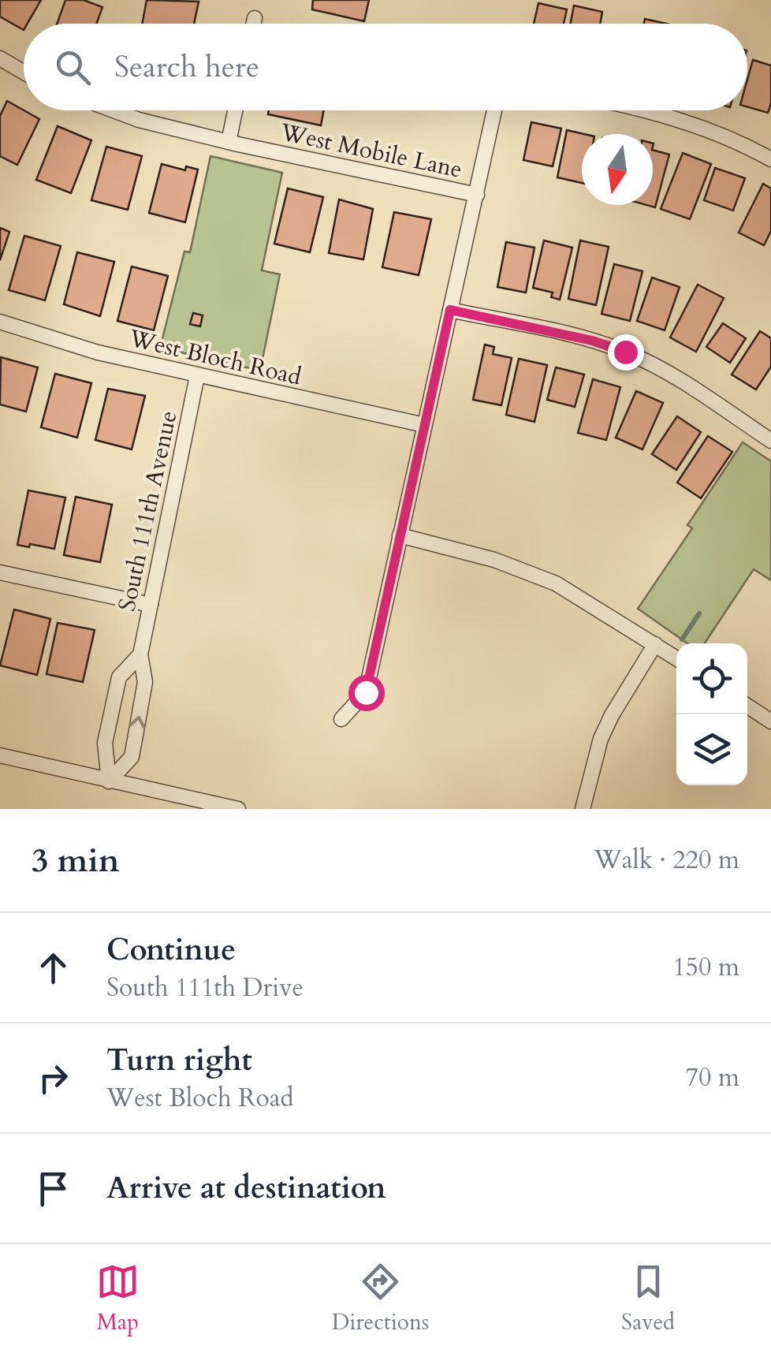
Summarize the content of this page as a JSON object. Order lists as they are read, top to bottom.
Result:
{
  "streets": {
    "street": ["West Mobile Lane", "West Bloch Road", "South 111th Avenue"]
  },
  "crossings": [
    ["West Bloch Road", "South 111th Avenue"]
  ],
  "north": "bottom",
  "page": {
    "search": "Search here",
    "heading": ["3 min", "Walk · 220 m"],
    "list": [
      ["Continue", "South 111th Drive", "150 m"],
      ["Turn right", "West Bloch Road", "70 m"],
      "Arrive at destination"
    ],
    "nav": ["Map", "Directions", "Saved"]
  }
}
